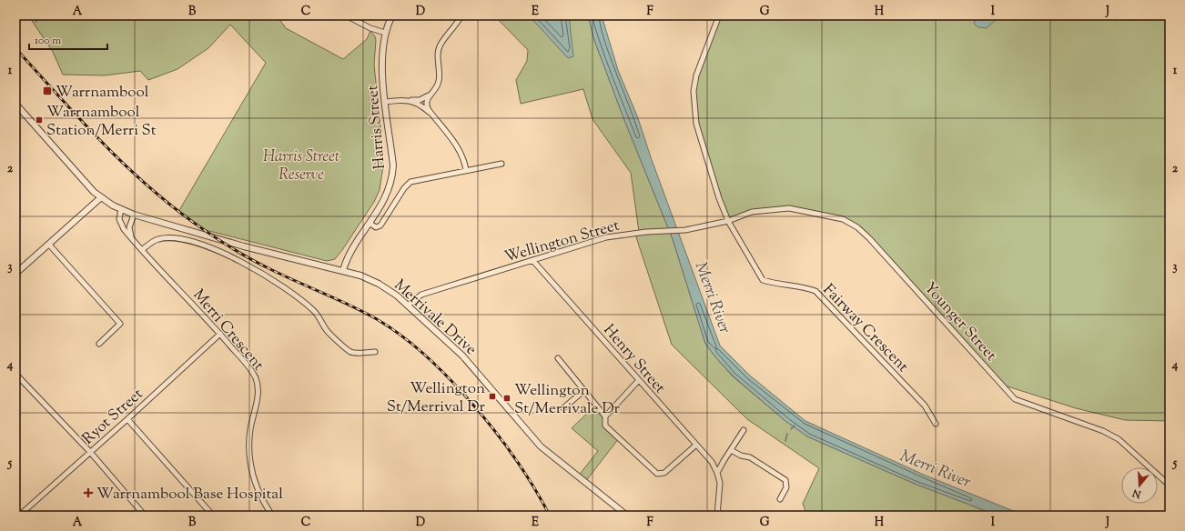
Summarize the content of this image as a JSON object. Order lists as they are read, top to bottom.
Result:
{
  "streets": {
    "street": [
      "Harris Street",
      "Wellington Street",
      "Merrivale Drive",
      "Younger Street",
      "Fairway Crescent",
      "Merri Crescent",
      "Henry Street",
      "Ryot Street"
    ]
  },
  "crossings": [
    ["Harris Street", "Merrivale Drive"],
    ["Wellington Street", "Merrivale Drive"],
    ["Wellington Street", "Younger Street"],
    ["Wellington Street", "Fairway Crescent"],
    ["Wellington Street", "Henry Street"],
    ["Merrivale Drive", "Merri Crescent"],
    ["Younger Street", "Fairway Crescent"],
    ["Merri Crescent", "Ryot Street"]
  ],
  "water": ["Merri River"],
  "parks": ["Harris Street Reserve"],
  "places": {
    "transit": [
      "Warrnambool",
      "Warrnambool Station/Merri St",
      "Wellington St/Merrival Dr",
      "Wellington St/Merrivale Dr"
    ],
    "health": ["Warrnambool Base Hospital"]
  },
  "scale_bar": "100 m",
  "north": "bottom",
  "grid": {
    "columns": [
      "A",
      "B",
      "C",
      "D",
      "E",
      "F",
      "G",
      "H",
      "I",
      "J"
    ],
    "rows": [
      "1",
      "2",
      "3",
      "4",
      "5"
    ]
  }
}
